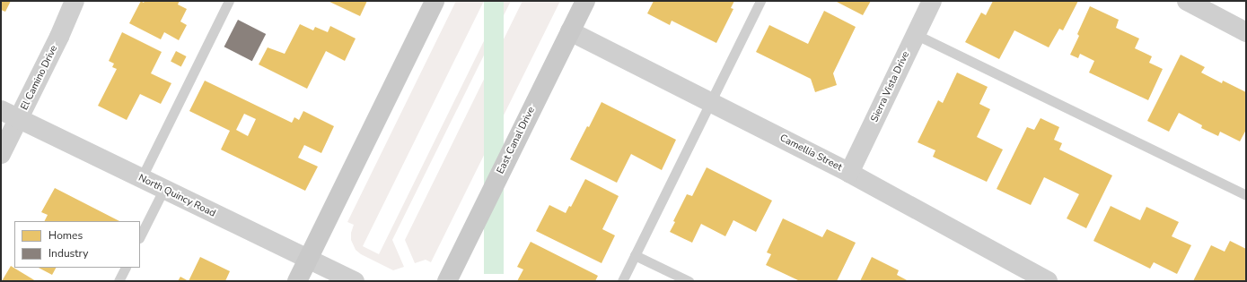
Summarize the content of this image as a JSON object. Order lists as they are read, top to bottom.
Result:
{
  "streets": {
    "main road": ["East Canal Drive"],
    "street": [
      "El Camino Drive",
      "Sierra Vista Drive",
      "Camellia Street",
      "North Quincy Road"
    ]
  },
  "crossings": [
    ["El Camino Drive", "North Quincy Road"],
    ["Sierra Vista Drive", "Camellia Street"],
    ["East Canal Drive", "Camellia Street"]
  ],
  "legend": ["Homes", "Industry"]
}
